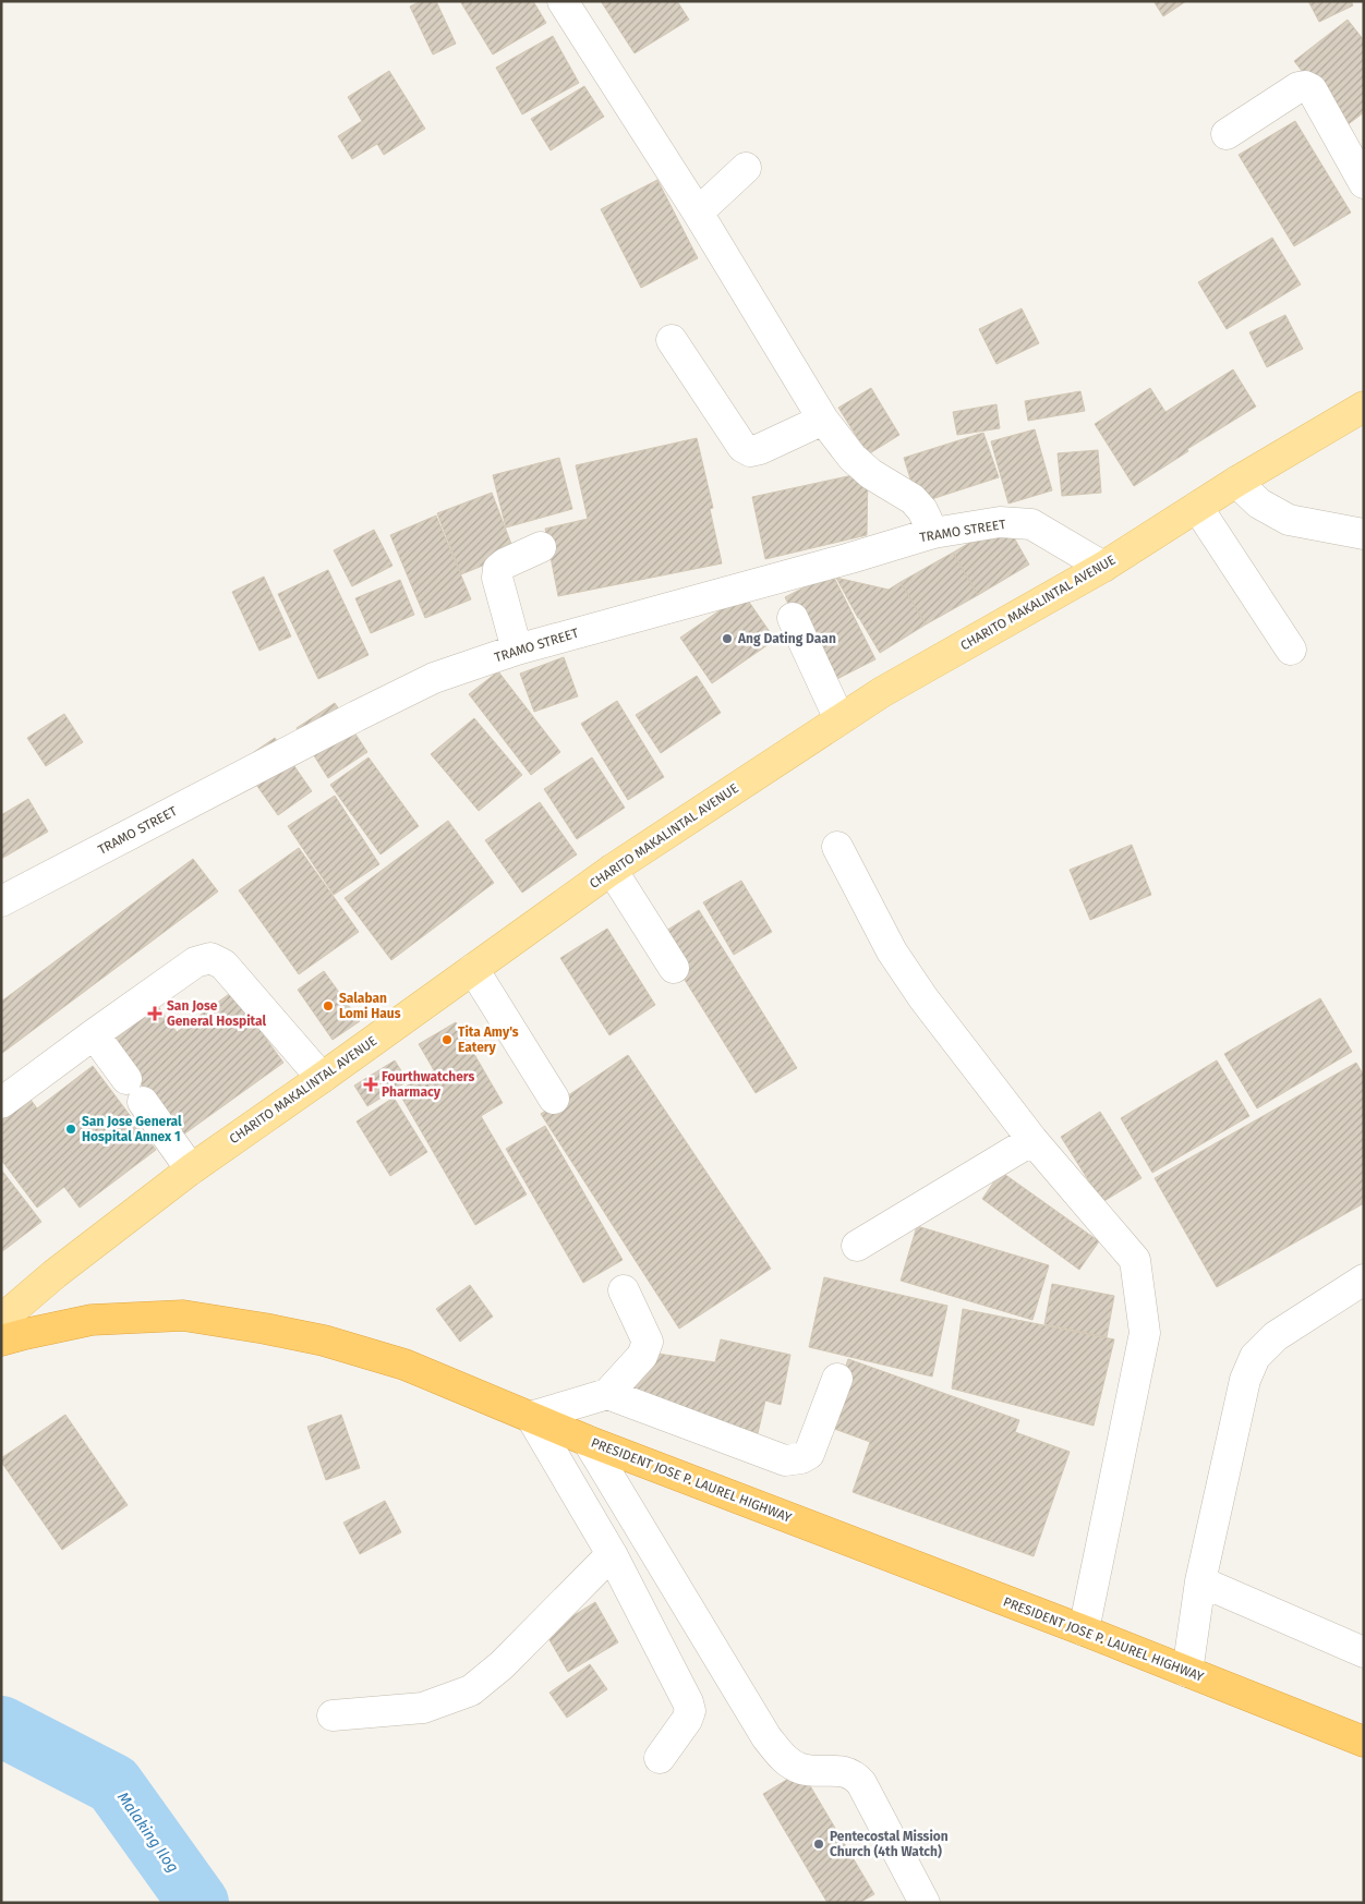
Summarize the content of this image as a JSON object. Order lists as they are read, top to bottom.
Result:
{
  "streets": {
    "highway": ["PRESIDENT JOSE P. LAUREL HIGHWAY"],
    "main road": ["CHARITO MAKALINTAL AVENUE"],
    "street": ["TRAMO STREET"]
  },
  "crossings": [
    ["TRAMO STREET", "CHARITO MAKALINTAL AVENUE"]
  ],
  "water": ["Malaking Ilog"],
  "places": {
    "other": [
      "Ang Dating Daan",
      "Salaban Lomi Haus",
      "Tita Amy's Eatery",
      "San Jose General Hospital Annex 1",
      "Pentecostal Mission Church (4th Watch)"
    ],
    "health": ["San Jose General Hospital", "Fourthwatchers Pharmacy"]
  }
}
